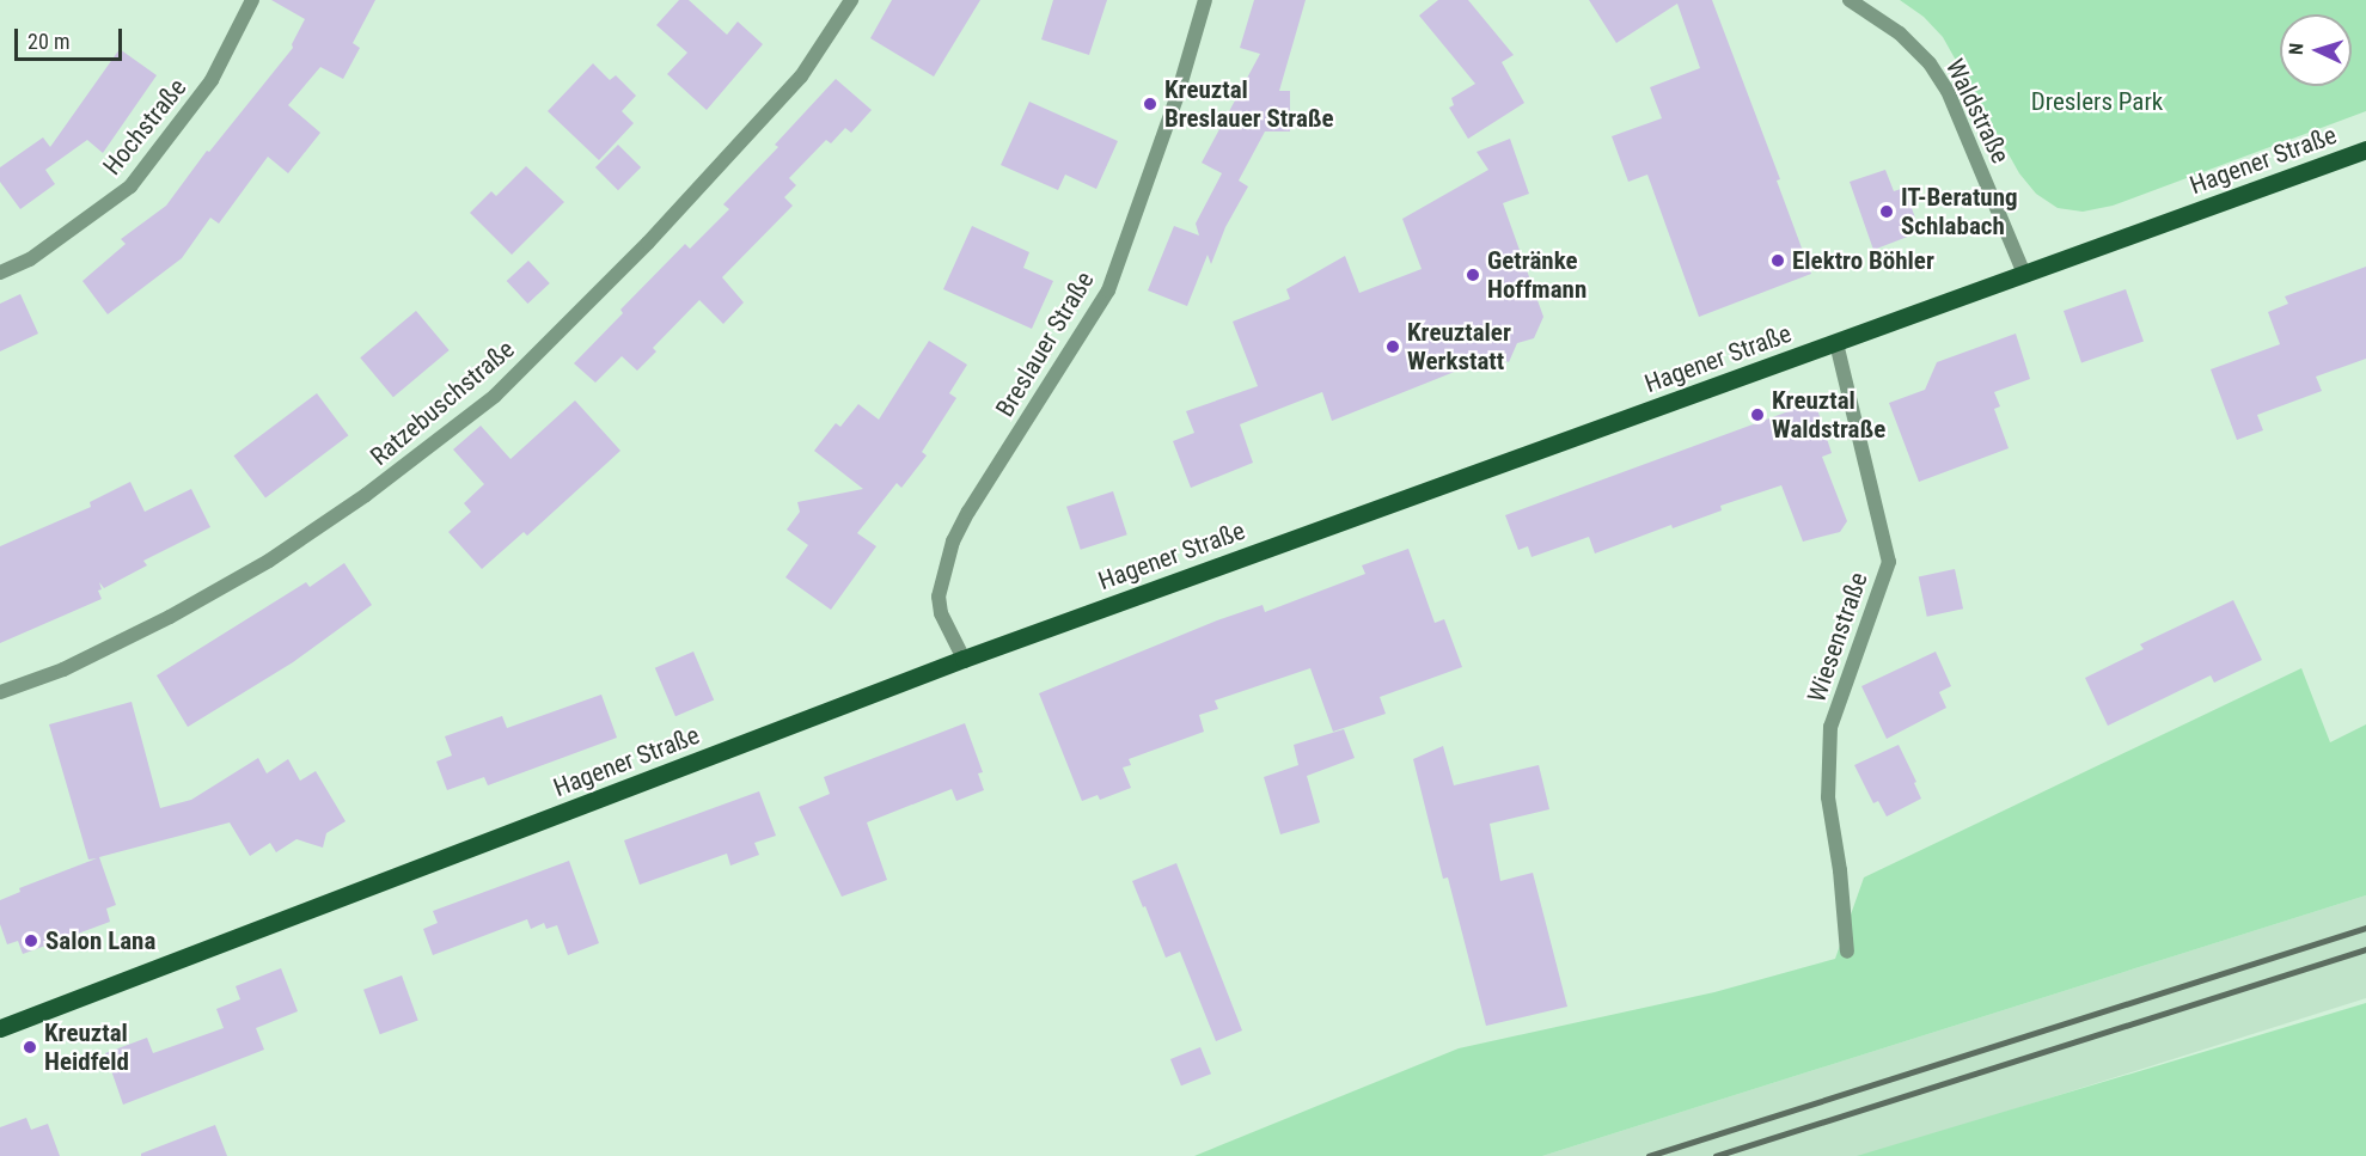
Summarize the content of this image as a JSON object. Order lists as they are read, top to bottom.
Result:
{
  "streets": {
    "main road": ["Hagener Straße"],
    "street": [
      "Waldstraße",
      "Hochstraße",
      "Breslauer Straße",
      "Ratzebuschstraße",
      "Wiesenstraße"
    ]
  },
  "crossings": [
    ["Waldstraße", "Hagener Straße"],
    ["Hagener Straße", "Breslauer Straße"],
    ["Hagener Straße", "Wiesenstraße"]
  ],
  "parks": ["Dreslers Park"],
  "places": [
    "Kreuztal Breslauer Straße",
    "IT-Beratung Schlabach",
    "Elektro Böhler",
    "Getränke Hoffmann",
    "Kreuztaler Werkstatt",
    "Kreuztal Waldstraße",
    "Salon Lana",
    "Kreuztal Heidfeld"
  ],
  "scale_bar": "20 m",
  "north": "left"
}
